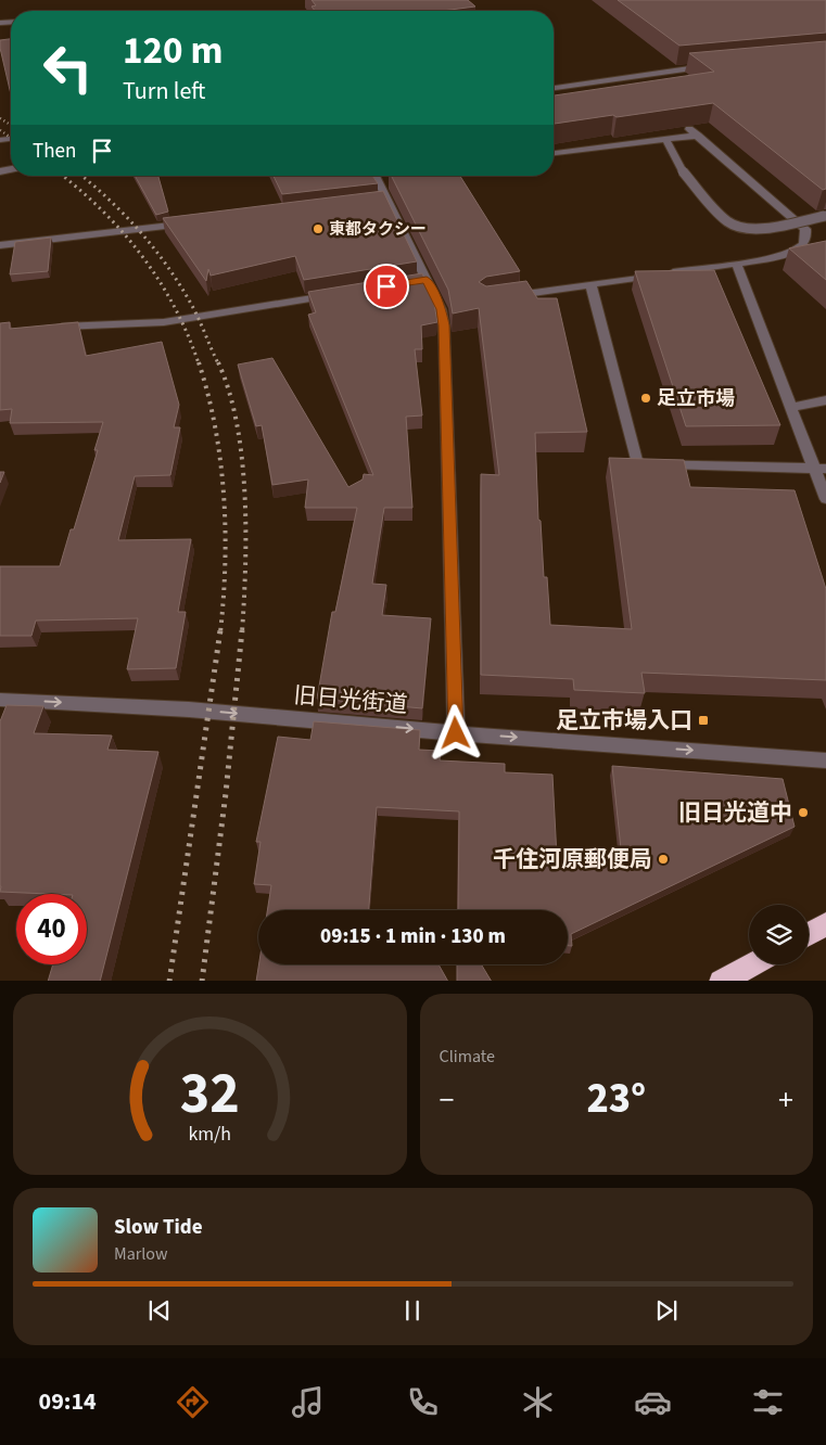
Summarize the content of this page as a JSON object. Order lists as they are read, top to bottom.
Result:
{
  "streets": {
    "street": ["旧日光街道"]
  },
  "one_way": ["旧日光街道"],
  "places": {
    "other": [
      "東都タクシー",
      "足立市場",
      "旧日光道中",
      "千住河原郵便局"
    ],
    "transit": ["足立市場入口"]
  },
  "page": {
    "turn": ["120 m", "Turn left"],
    "then": "Then",
    "limit": "40",
    "trip": "09:15 · 1 min · 130 m",
    "tile": "Climate",
    "heat": ["−", "23°", "+"],
    "song": ["Slow Tide", "Marlow"],
    "tabs": "09:14",
    "gauge": ["32", "km/h"]
  }
}
